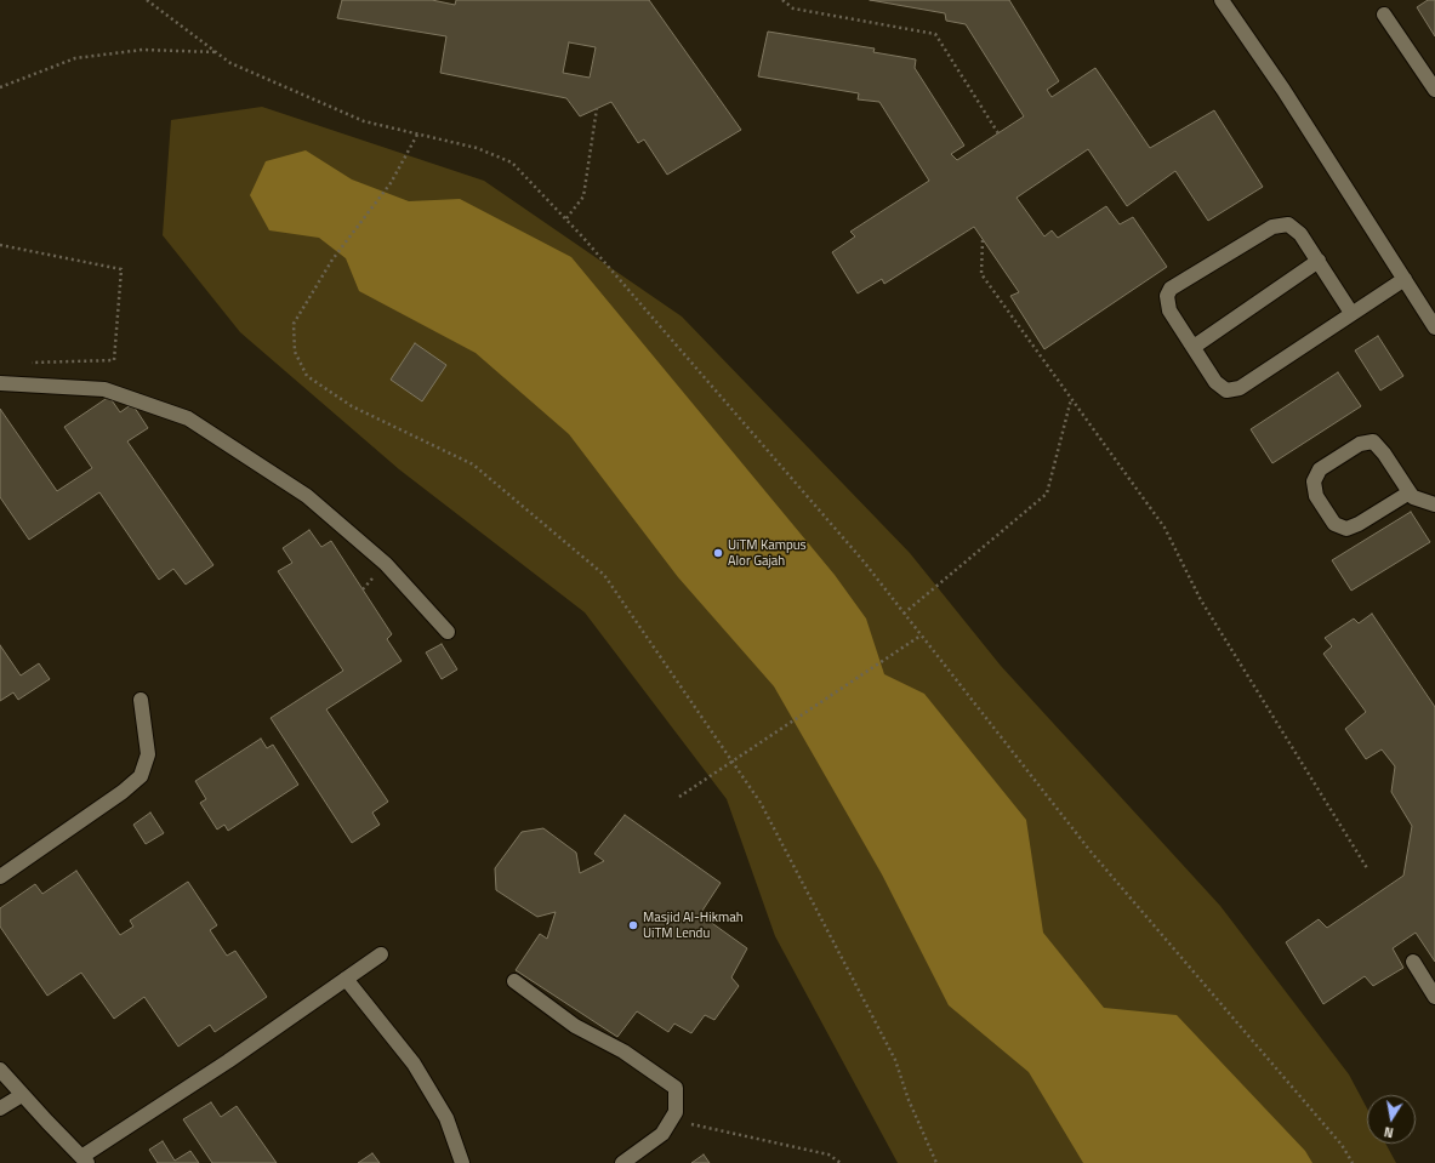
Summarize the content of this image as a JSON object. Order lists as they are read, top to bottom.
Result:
{
  "places": ["UiTM Kampus Alor Gajah", "Masjid Al-Hikmah UiTM Lendu"],
  "north": "bottom"
}
